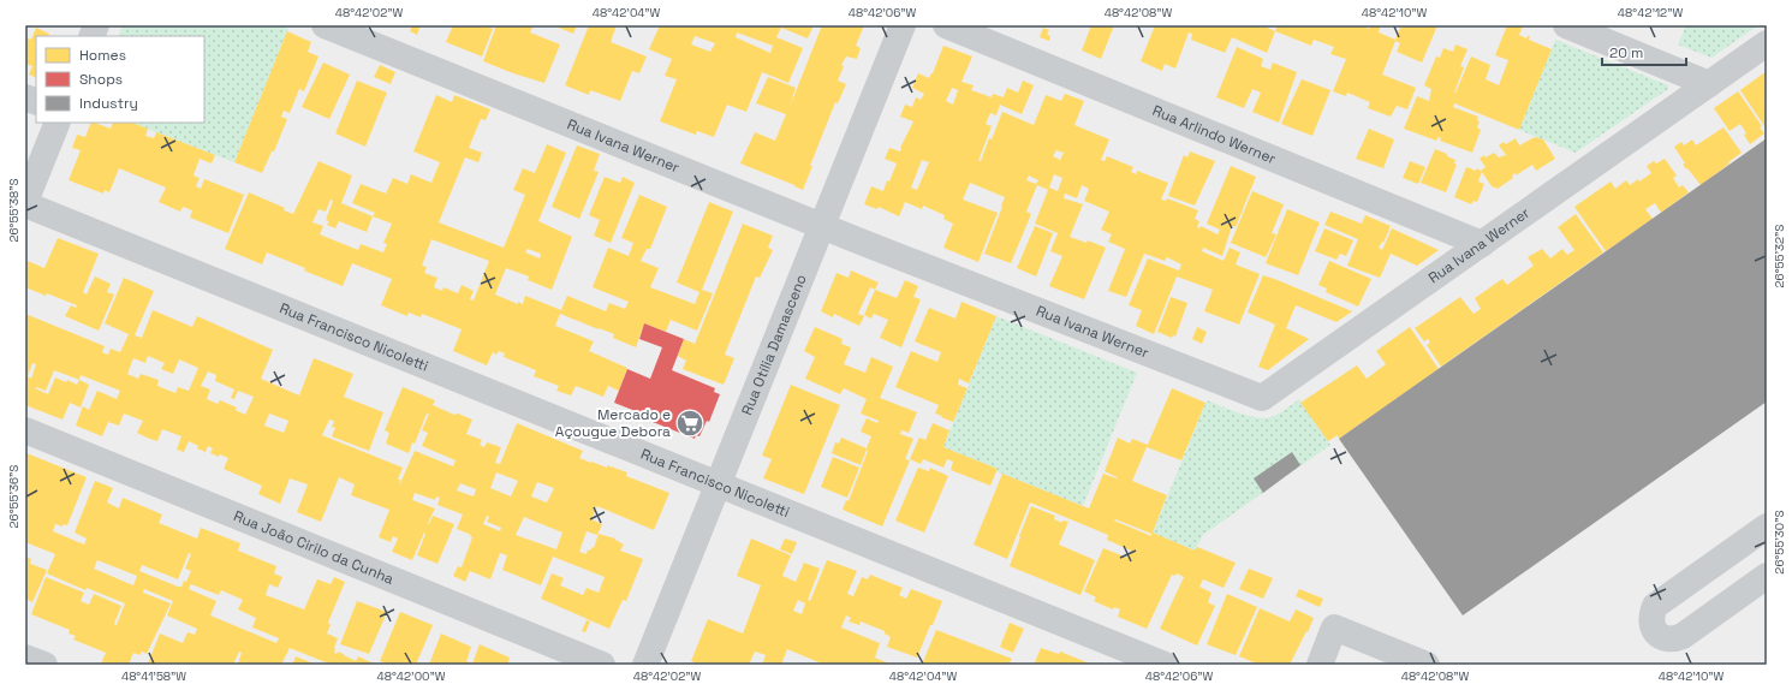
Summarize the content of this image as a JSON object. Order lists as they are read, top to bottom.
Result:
{
  "streets": {
    "street": [
      "Rua Arlindo Werner",
      "Rua Ivana Werner",
      "Rua Francisco Nicoletti",
      "Rua Otília Damasceno",
      "Rua João Cirilo da Cunha"
    ]
  },
  "crossings": [
    ["Rua Arlindo Werner", "Rua Ivana Werner"],
    ["Rua Ivana Werner", "Rua Otília Damasceno"],
    ["Rua Francisco Nicoletti", "Rua Otília Damasceno"]
  ],
  "places": {
    "supermarket": ["Mercado e Açougue Debora"]
  },
  "legend": ["Homes", "Shops", "Industry"],
  "scale_bar": "20 m",
  "coordinates": [
    "48°42'02\"W",
    "48°42'04\"W",
    "48°42'06\"W",
    "48°42'08\"W",
    "48°42'10\"W",
    "48°42'12\"W",
    "26°55'38\"S",
    "26°55'32\"S",
    "26°55'36\"S",
    "26°55'30\"S",
    "48°41'58\"W",
    "48°42'00\"W"
  ]
}
